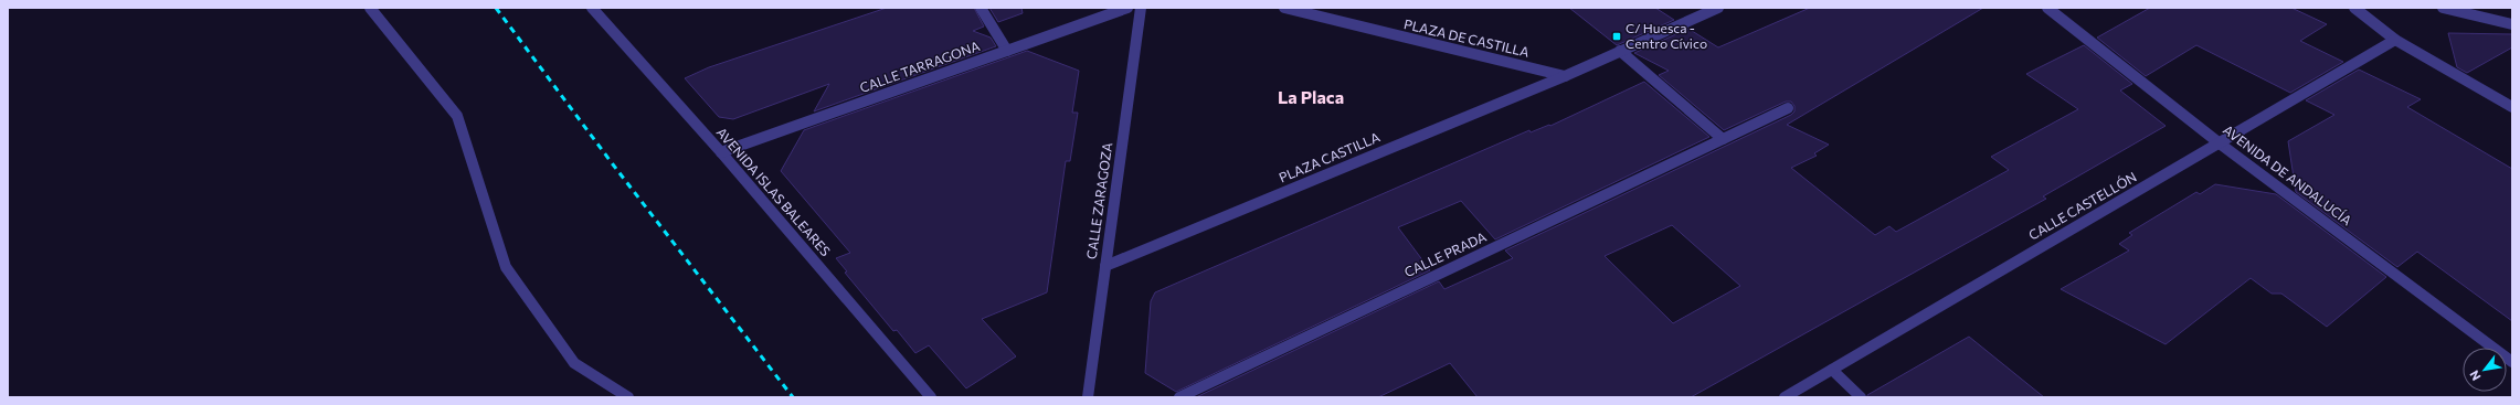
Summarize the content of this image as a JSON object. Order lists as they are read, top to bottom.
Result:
{
  "streets": {
    "street": [
      "PLAZA DE CASTILLA",
      "CALLE TARRAGONA",
      "PLAZA CASTILLA",
      "AVENIDA DE ANDALUCÍA",
      "AVENIDA ISLAS BALEARES",
      "CALLE ZARAGOZA",
      "CALLE CASTELLÓN",
      "CALLE PRADA"
    ]
  },
  "crossings": [
    ["PLAZA DE CASTILLA", "PLAZA CASTILLA"],
    ["CALLE TARRAGONA", "AVENIDA ISLAS BALEARES"],
    ["PLAZA CASTILLA", "CALLE ZARAGOZA"],
    ["AVENIDA DE ANDALUCÍA", "CALLE CASTELLÓN"]
  ],
  "districts": ["La Placa"],
  "places": {
    "transit": ["C/ Huesca - Centro Cívico"]
  },
  "north": "bottom left"
}
